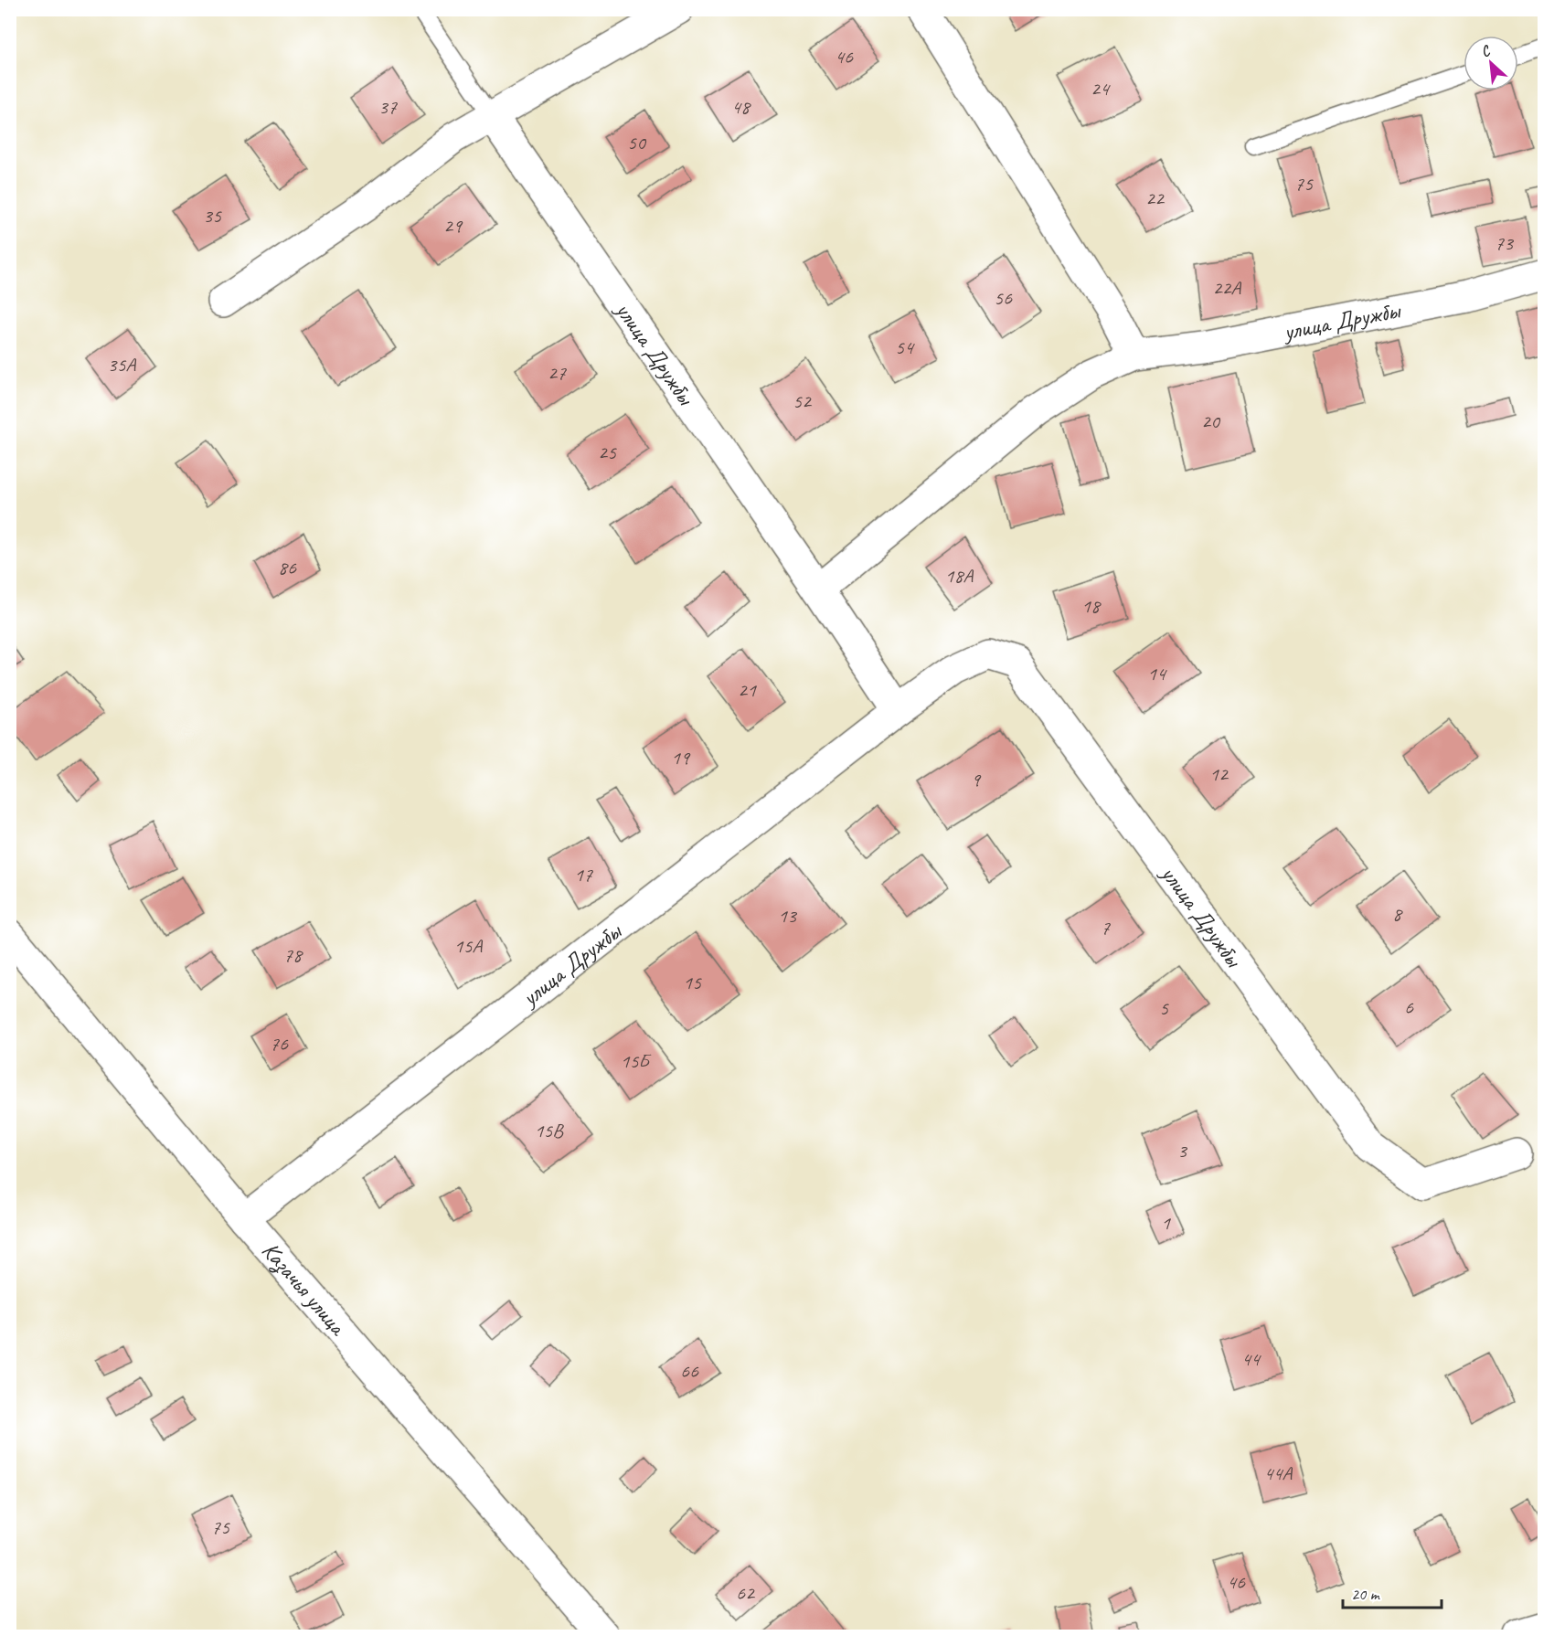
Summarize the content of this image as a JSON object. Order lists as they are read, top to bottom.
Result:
{
  "streets": {
    "street": ["улица Дружбы", "Казачья улица"]
  },
  "crossings": [
    ["улица Дружбы", "Казачья улица"]
  ],
  "house_numbers": [
    "46",
    "24",
    "37",
    "48",
    "50",
    "75",
    "22",
    "35",
    "29",
    "73",
    "22А",
    "56",
    "54",
    "35А",
    "27",
    "52",
    "20",
    "25",
    "86",
    "18А",
    "18",
    "14",
    "21",
    "19",
    "12",
    "9",
    "17",
    "8",
    "13",
    "7",
    "15А",
    "78",
    "15",
    "6",
    "5",
    "76",
    "15Б",
    "15В",
    "3",
    "1",
    "44",
    "66",
    "44А",
    "75",
    "46",
    "62"
  ],
  "scale_bar": "20 m",
  "north": "top left"
}
